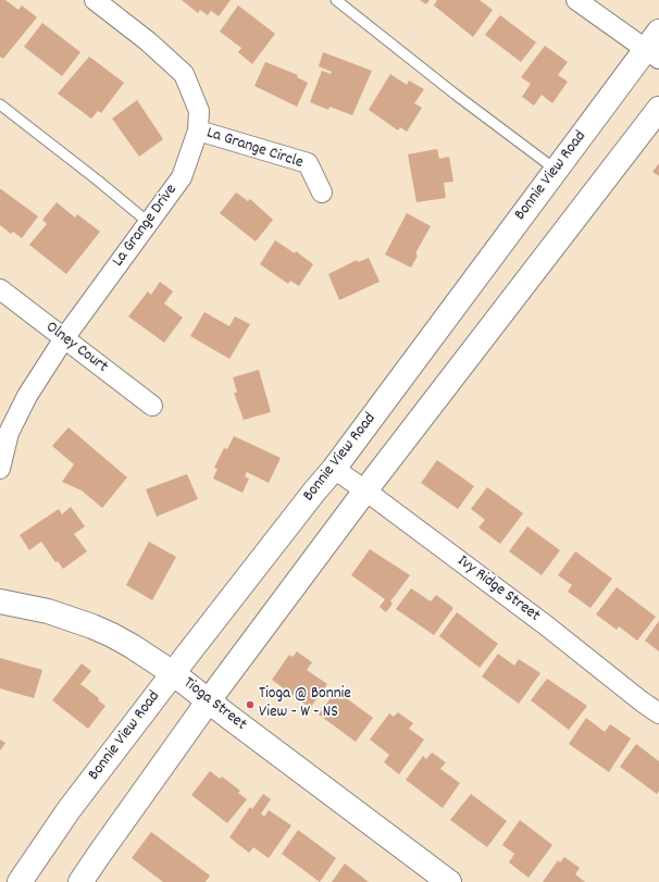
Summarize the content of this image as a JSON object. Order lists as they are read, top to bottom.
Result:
{
  "streets": {
    "main road": ["Bonnie View Road", "Tioga Street"],
    "street": [
      "La Grange Circle",
      "La Grange Drive",
      "Olney Court",
      "Ivy Ridge Street"
    ]
  },
  "crossings": [
    ["La Grange Circle", "La Grange Drive"],
    ["Bonnie View Road", "Ivy Ridge Street"],
    ["Bonnie View Road", "Tioga Street"],
    ["La Grange Drive", "Olney Court"]
  ],
  "places": ["Tioga @ Bonnie View - W - NS"]
}
